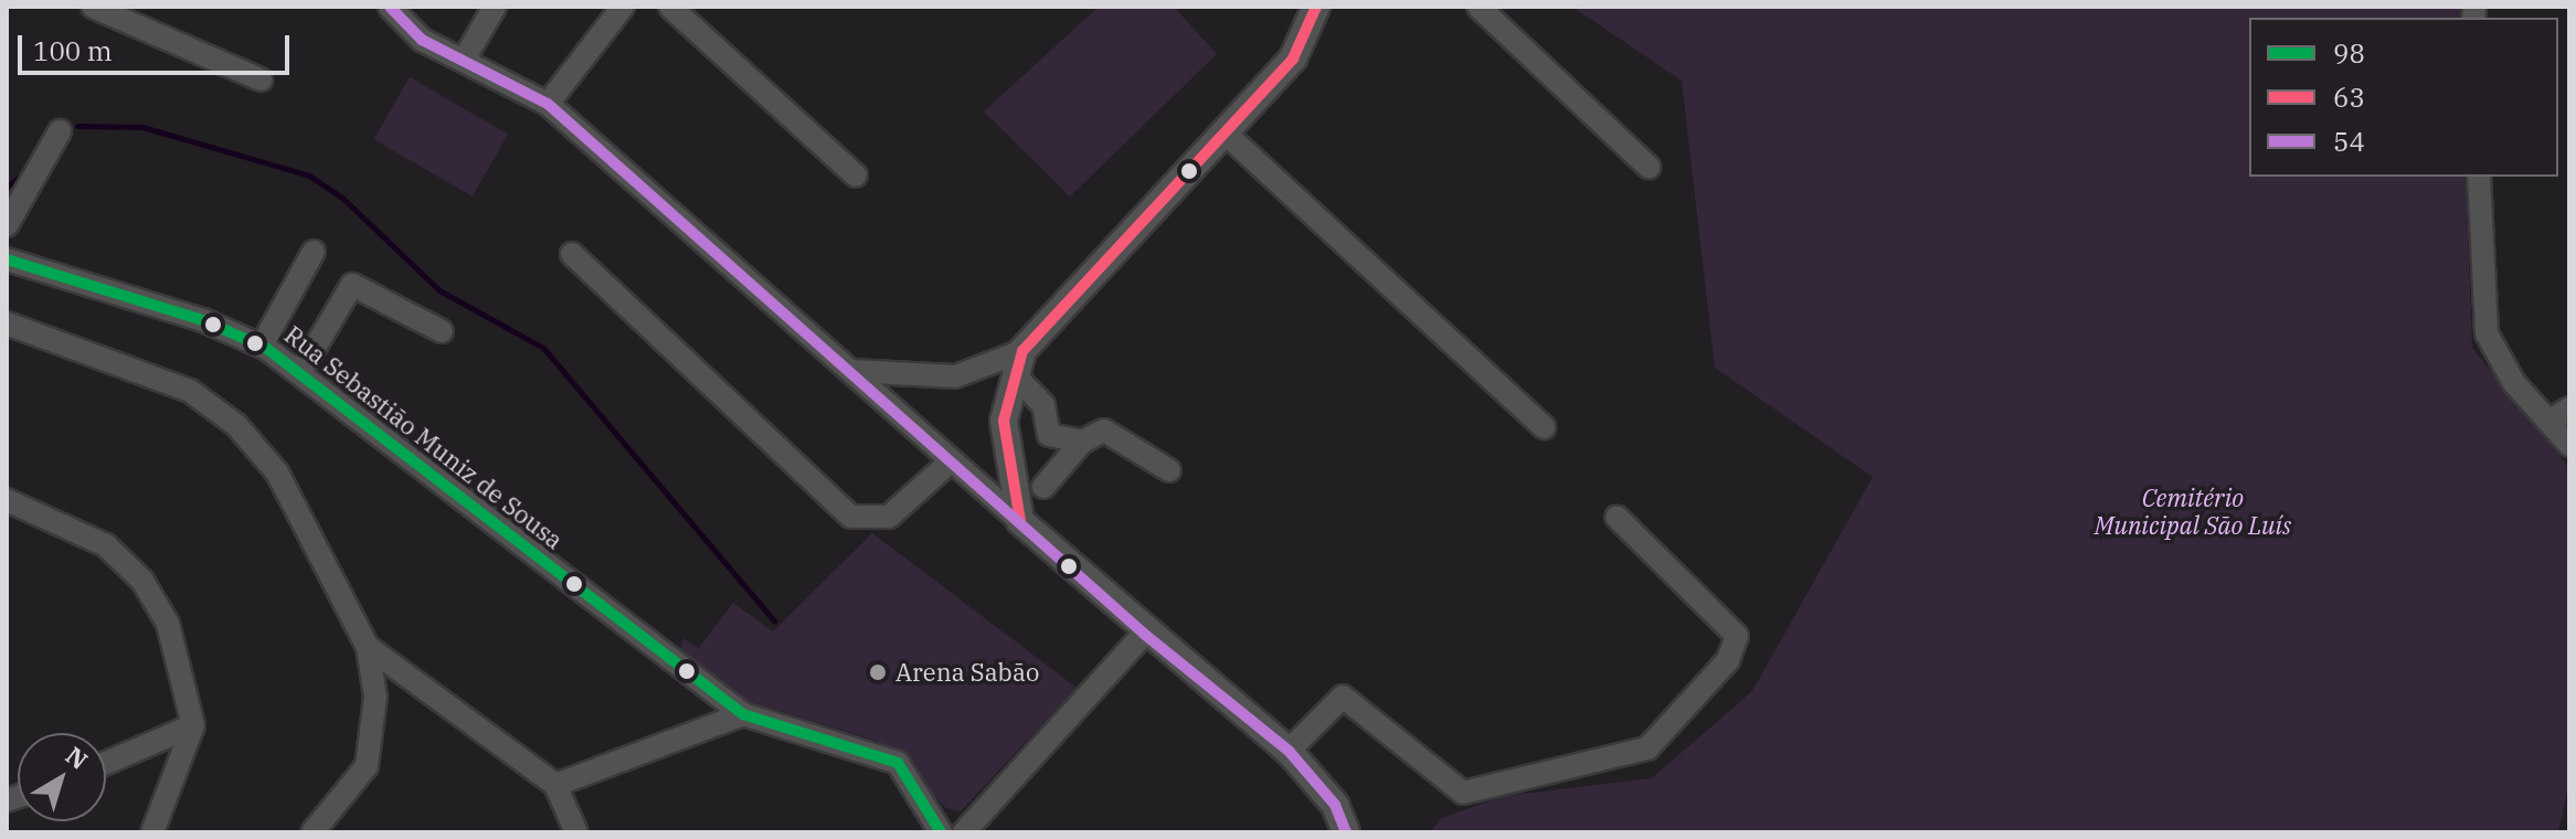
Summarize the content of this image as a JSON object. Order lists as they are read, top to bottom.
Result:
{
  "streets": {
    "street": ["Rua Sebastião Muniz de Sousa"]
  },
  "parks": ["Cemitério Municipal São Luís"],
  "places": ["Arena Sabão"],
  "lines": ["transit line 63", "transit line 54", "transit line 98"],
  "legend": ["98", "63", "54"],
  "scale_bar": "100 m",
  "north": "top right"
}
